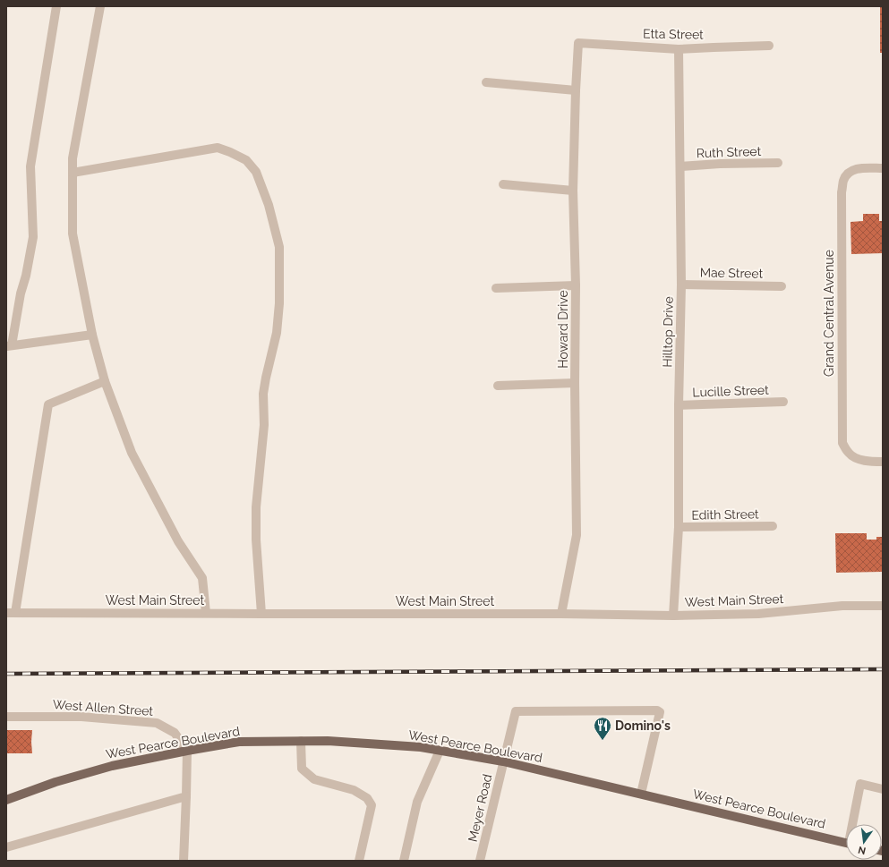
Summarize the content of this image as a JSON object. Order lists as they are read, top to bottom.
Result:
{
  "streets": {
    "main road": ["West Pearce Boulevard"],
    "street": [
      "Etta Street",
      "Ruth Street",
      "Mae Street",
      "Grand Central Avenue",
      "Howard Drive",
      "Hilltop Drive",
      "Lucille Street",
      "Edith Street",
      "West Main Street",
      "West Allen Street",
      "Meyer Road"
    ]
  },
  "crossings": [
    ["Etta Street", "Howard Drive"],
    ["Etta Street", "Hilltop Drive"],
    ["Ruth Street", "Hilltop Drive"],
    ["Mae Street", "Hilltop Drive"],
    ["Howard Drive", "West Main Street"],
    ["Hilltop Drive", "Lucille Street"],
    ["Hilltop Drive", "Edith Street"],
    ["Hilltop Drive", "West Main Street"],
    ["West Allen Street", "West Pearce Boulevard"],
    ["West Pearce Boulevard", "Meyer Road"]
  ],
  "places": {
    "restaurant": ["Domino's"]
  },
  "north": "bottom"
}
